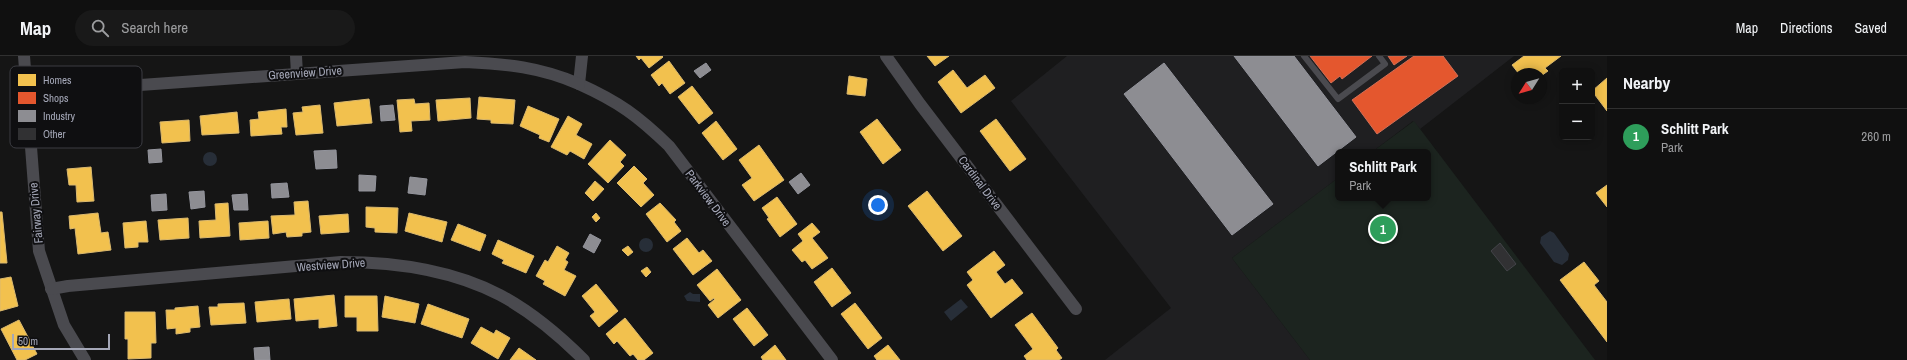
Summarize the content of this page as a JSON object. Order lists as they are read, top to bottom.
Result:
{
  "streets": {
    "street": [
      "Greenview Drive",
      "Cardinal Drive",
      "Parkview Drive",
      "Fairway Drive",
      "Westview Drive"
    ]
  },
  "crossings": [
    ["Greenview Drive", "Parkview Drive"],
    ["Fairway Drive", "Westview Drive"]
  ],
  "legend": [
    "Homes",
    "Shops",
    "Industry",
    "Other"
  ],
  "scale_bar": "50 m",
  "north": "bottom left",
  "page": {
    "header": "Map",
    "search": "Search here",
    "nav": ["Map", "Directions", "Saved"],
    "heading": "Nearby",
    "map_buttons": ["+", "−"],
    "list": [
      {
        "mark": "1",
        "name": "Schlitt Park",
        "note": "Park",
        "value": "260 m"
      }
    ],
    "popup": ["Schlitt Park", "Park"],
    "pins": "1",
    "scale": "50 m"
  }
}
